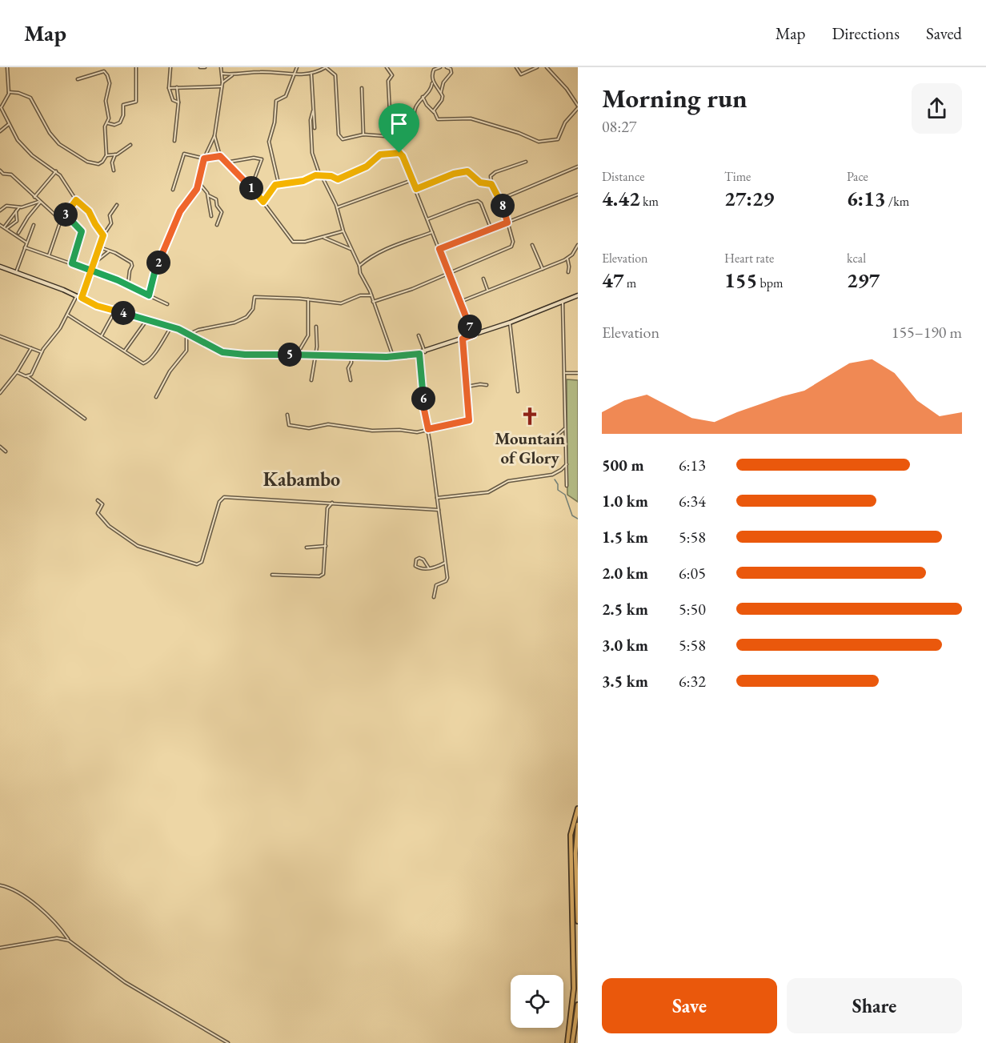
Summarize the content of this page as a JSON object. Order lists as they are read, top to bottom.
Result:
{
  "districts": ["Kabambo"],
  "places": {
    "church": ["Mountain of Glory"]
  },
  "page": {
    "header": "Map",
    "nav": ["Map", "Directions", "Saved"],
    "heading": ["Morning run", "08:27"],
    "stats": [
      ["Distance", "4.42 km"],
      ["Time", "27:29"],
      ["Pace", "6:13 /km"],
      ["Elevation", "47 m"],
      ["Heart rate", "155 bpm"],
      ["kcal", "297"]
    ],
    "pins": [
      "1",
      "8",
      "3",
      "2",
      "4",
      "7",
      "5",
      "6"
    ],
    "chart": ["Elevation", "155–190 m"],
    "list": [
      {
        "name": "500 m",
        "note": "6:13"
      },
      {
        "name": "1.0 km",
        "note": "6:34"
      },
      {
        "name": "1.5 km",
        "note": "5:58"
      },
      {
        "name": "2.0 km",
        "note": "6:05"
      },
      {
        "name": "2.5 km",
        "note": "5:50"
      },
      {
        "name": "3.0 km",
        "note": "5:58"
      },
      {
        "name": "3.5 km",
        "note": "6:32"
      }
    ],
    "buttons": ["Save", "Share"]
  }
}
